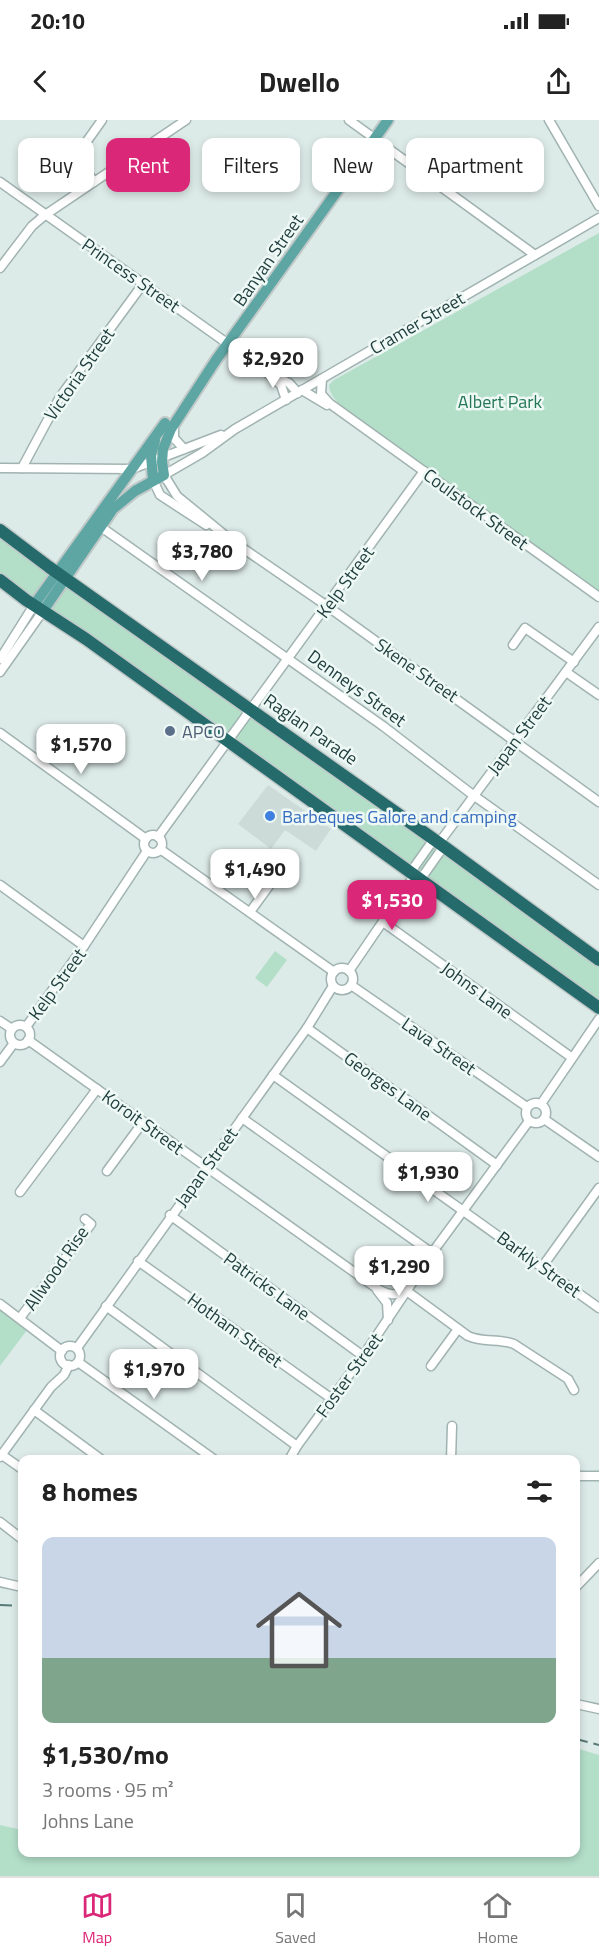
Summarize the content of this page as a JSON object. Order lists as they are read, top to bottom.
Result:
{
  "streets": {
    "highway": ["Raglan Parade"],
    "main road": ["Banyan Street"],
    "street": [
      "Princess Street",
      "Cramer Street",
      "Victoria Street",
      "Coulstock Street",
      "Kelp Street",
      "Skene Street",
      "Denneys Street",
      "Japan Street",
      "Johns Lane",
      "Lava Street",
      "Georges Lane",
      "Koroit Street",
      "Barkly Street",
      "Allwood Rise",
      "Patricks Lane",
      "Hotham Street",
      "Foster Street"
    ]
  },
  "crossings": [
    ["Banyan Street", "Princess Street"],
    ["Banyan Street", "Cramer Street"],
    ["Banyan Street", "Skene Street"],
    ["Princess Street", "Cramer Street"],
    ["Princess Street", "Victoria Street"],
    ["Princess Street", "Coulstock Street"],
    ["Cramer Street", "Coulstock Street"],
    ["Cramer Street", "Skene Street"],
    ["Coulstock Street", "Kelp Street"],
    ["Kelp Street", "Skene Street"],
    ["Kelp Street", "Denneys Street"],
    ["Kelp Street", "Raglan Parade"],
    ["Kelp Street", "Koroit Street"],
    ["Skene Street", "Japan Street"],
    ["Denneys Street", "Japan Street"],
    ["Raglan Parade", "Japan Street"],
    ["Japan Street", "Johns Lane"],
    ["Japan Street", "Lava Street"],
    ["Japan Street", "Georges Lane"],
    ["Japan Street", "Koroit Street"],
    ["Japan Street", "Barkly Street"],
    ["Japan Street", "Patricks Lane"],
    ["Japan Street", "Hotham Street"],
    ["Lava Street", "Foster Street"],
    ["Georges Lane", "Foster Street"],
    ["Koroit Street", "Foster Street"],
    ["Barkly Street", "Foster Street"],
    ["Patricks Lane", "Foster Street"],
    ["Hotham Street", "Foster Street"]
  ],
  "parks": ["Albert Park"],
  "places": ["APCO", "Barbeques Galore and camping"],
  "page": {
    "status": "20:10",
    "header": "Dwello",
    "chip": [
      "Buy",
      "Rent",
      "Filters",
      "New",
      "Apartment"
    ],
    "price": [
      "$2,920",
      "$3,780",
      "$1,570",
      "$1,490",
      "$1,530",
      "$1,930",
      "$1,290",
      "$1,970"
    ],
    "heading": "8 homes",
    "list": [
      {
        "name": "$1,530/mo",
        "note": "3 rooms · 95 m² · Johns Lane"
      }
    ],
    "tabs": ["Map", "Saved", "Home"]
  }
}
